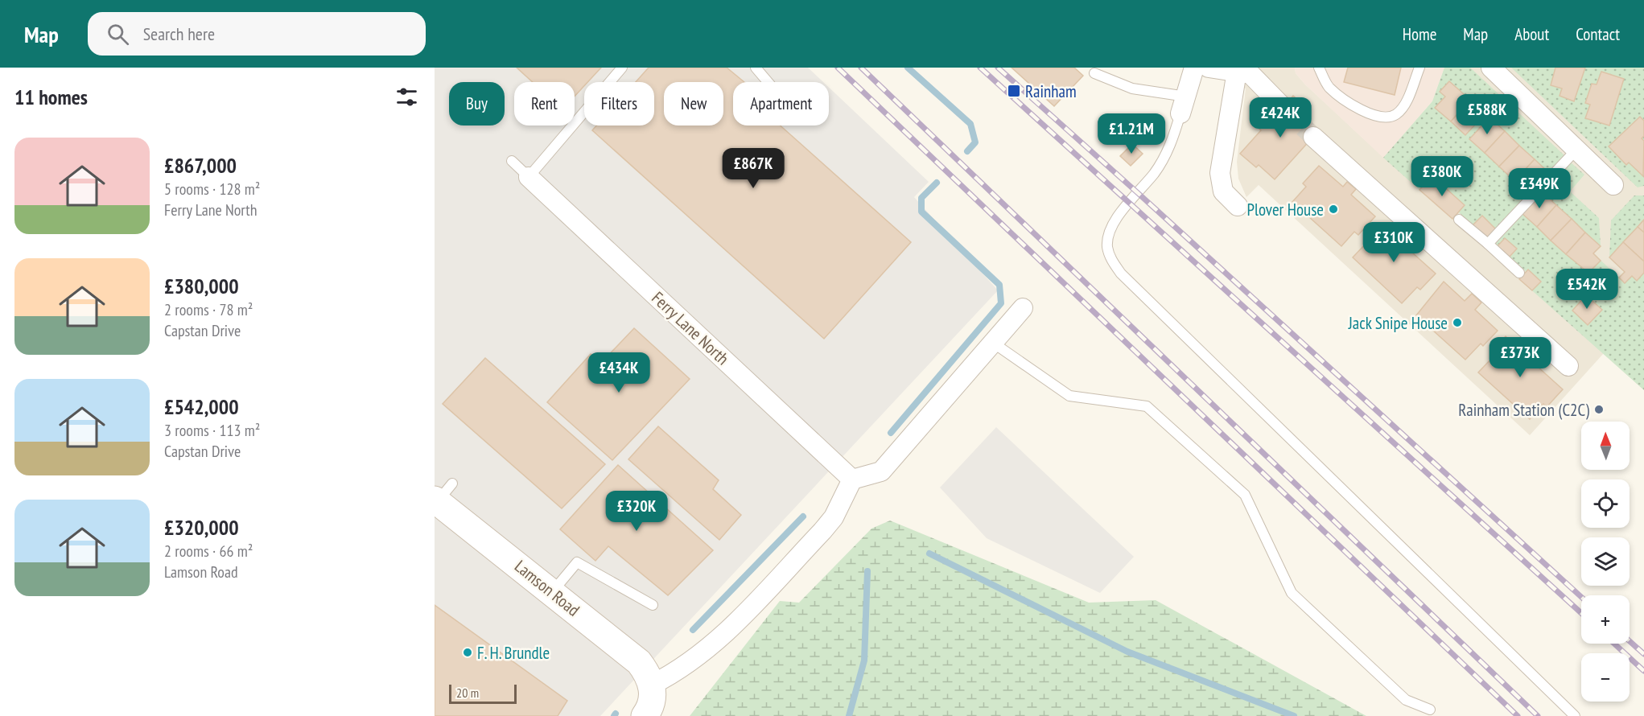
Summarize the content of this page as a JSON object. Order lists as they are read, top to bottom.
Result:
{
  "streets": {
    "street": ["Ferry Lane North", "Lamson Road"]
  },
  "places": {
    "transit": ["Rainham"],
    "other": [
      "Plover House",
      "Jack Snipe House",
      "Rainham Station (C2C)",
      "F. H. Brundle"
    ]
  },
  "scale_bar": "20 m",
  "north": "top",
  "page": {
    "header": "Map",
    "search": "Search here",
    "nav": [
      "Home",
      "Map",
      "About",
      "Contact"
    ],
    "heading": "11 homes",
    "chip": [
      "Buy",
      "Rent",
      "Filters",
      "New",
      "Apartment"
    ],
    "price": [
      "£588K",
      "£424K",
      "£1.21M",
      "£867K",
      "£380K",
      "£349K",
      "£310K",
      "£542K",
      "£373K",
      "£434K",
      "£320K"
    ],
    "list": [
      {
        "name": "£867,000",
        "note": "5 rooms · 128 m² · Ferry Lane North"
      },
      {
        "name": "£380,000",
        "note": "2 rooms · 78 m² · Capstan Drive"
      },
      {
        "name": "£542,000",
        "note": "3 rooms · 113 m² · Capstan Drive"
      },
      {
        "name": "£320,000",
        "note": "2 rooms · 66 m² · Lamson Road"
      }
    ],
    "map_buttons": ["+", "−"],
    "scale": "20 m"
  }
}
